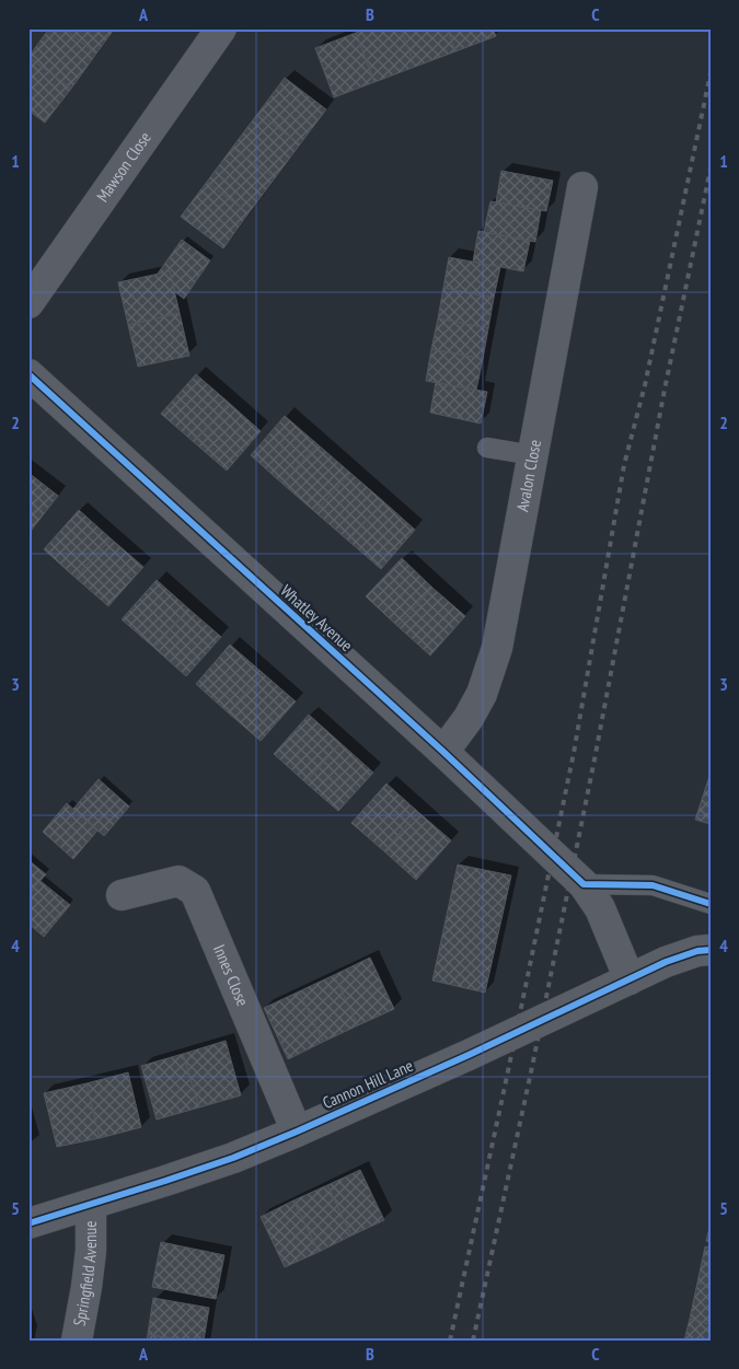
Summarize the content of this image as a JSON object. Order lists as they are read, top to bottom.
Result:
{
  "streets": {
    "street": [
      "Mawson Close",
      "Avalon Close",
      "Whatley Avenue",
      "Innes Close",
      "Cannon Hill Lane",
      "Springfield Avenue"
    ]
  },
  "crossings": [
    ["Avalon Close", "Whatley Avenue"],
    ["Whatley Avenue", "Cannon Hill Lane"],
    ["Innes Close", "Cannon Hill Lane"],
    ["Cannon Hill Lane", "Springfield Avenue"]
  ],
  "grid": {
    "columns": ["A", "B", "C"],
    "rows": [
      "1",
      "2",
      "3",
      "4",
      "5"
    ]
  }
}
